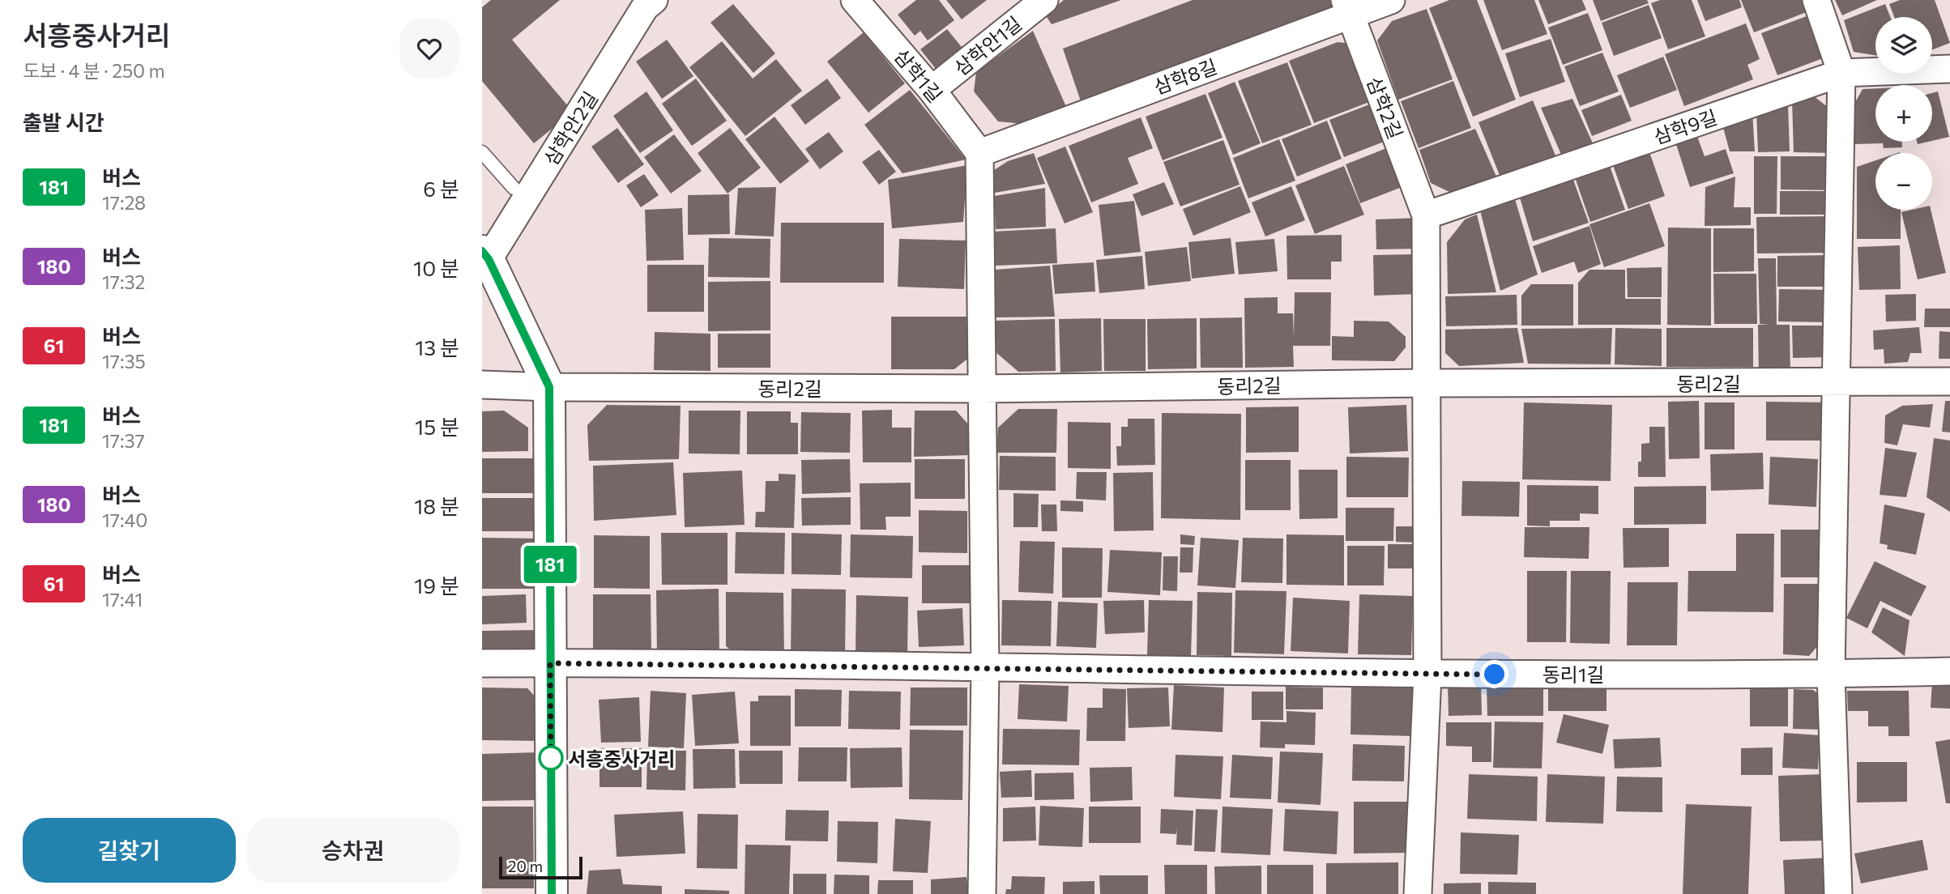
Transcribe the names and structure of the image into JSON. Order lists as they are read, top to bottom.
{
  "streets": {
    "street": [
      "삼학안1길",
      "삼학1길",
      "삼학8길",
      "삼학2길",
      "삼학9길",
      "삼학안2길",
      "동리2길",
      "동리1길"
    ]
  },
  "crossings": [
    ["삼학안1길", "삼학1길"],
    ["삼학1길", "삼학8길"],
    ["삼학8길", "삼학2길"],
    ["삼학2길", "삼학9길"]
  ],
  "places": ["서흥중사거리"],
  "lines": ["bus line 181"],
  "scale_bar": "20 m",
  "page": {
    "heading": [
      ["서흥중사거리", "도보 · 4 분 · 250 m"],
      "출발 시간"
    ],
    "on_map": "181",
    "map_buttons": ["+", "−"],
    "list": [
      {
        "mark": "181",
        "name": "버스",
        "note": "17:28",
        "value": "6 분"
      },
      {
        "mark": "180",
        "name": "버스",
        "note": "17:32",
        "value": "10 분"
      },
      {
        "mark": "61",
        "name": "버스",
        "note": "17:35",
        "value": "13 분"
      },
      {
        "mark": "181",
        "name": "버스",
        "note": "17:37",
        "value": "15 분"
      },
      {
        "mark": "180",
        "name": "버스",
        "note": "17:40",
        "value": "18 분"
      },
      {
        "mark": "61",
        "name": "버스",
        "note": "17:41",
        "value": "19 분"
      }
    ],
    "buttons": ["길찾기", "승차권"],
    "scale": "20 m"
  }
}
